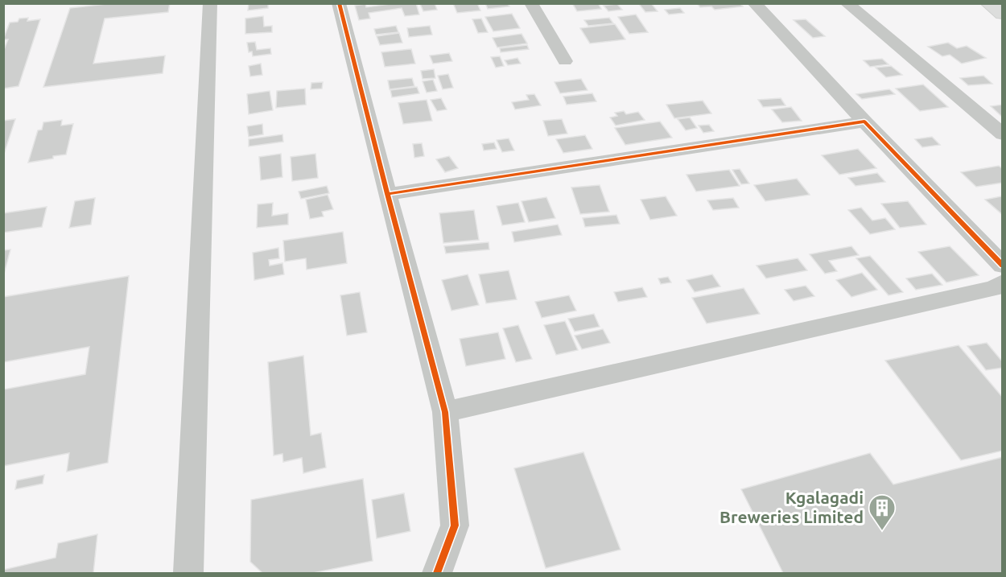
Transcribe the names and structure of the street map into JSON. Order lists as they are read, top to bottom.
{
  "places": {
    "building": ["Kgalagadi Breweries Limited"]
  }
}
